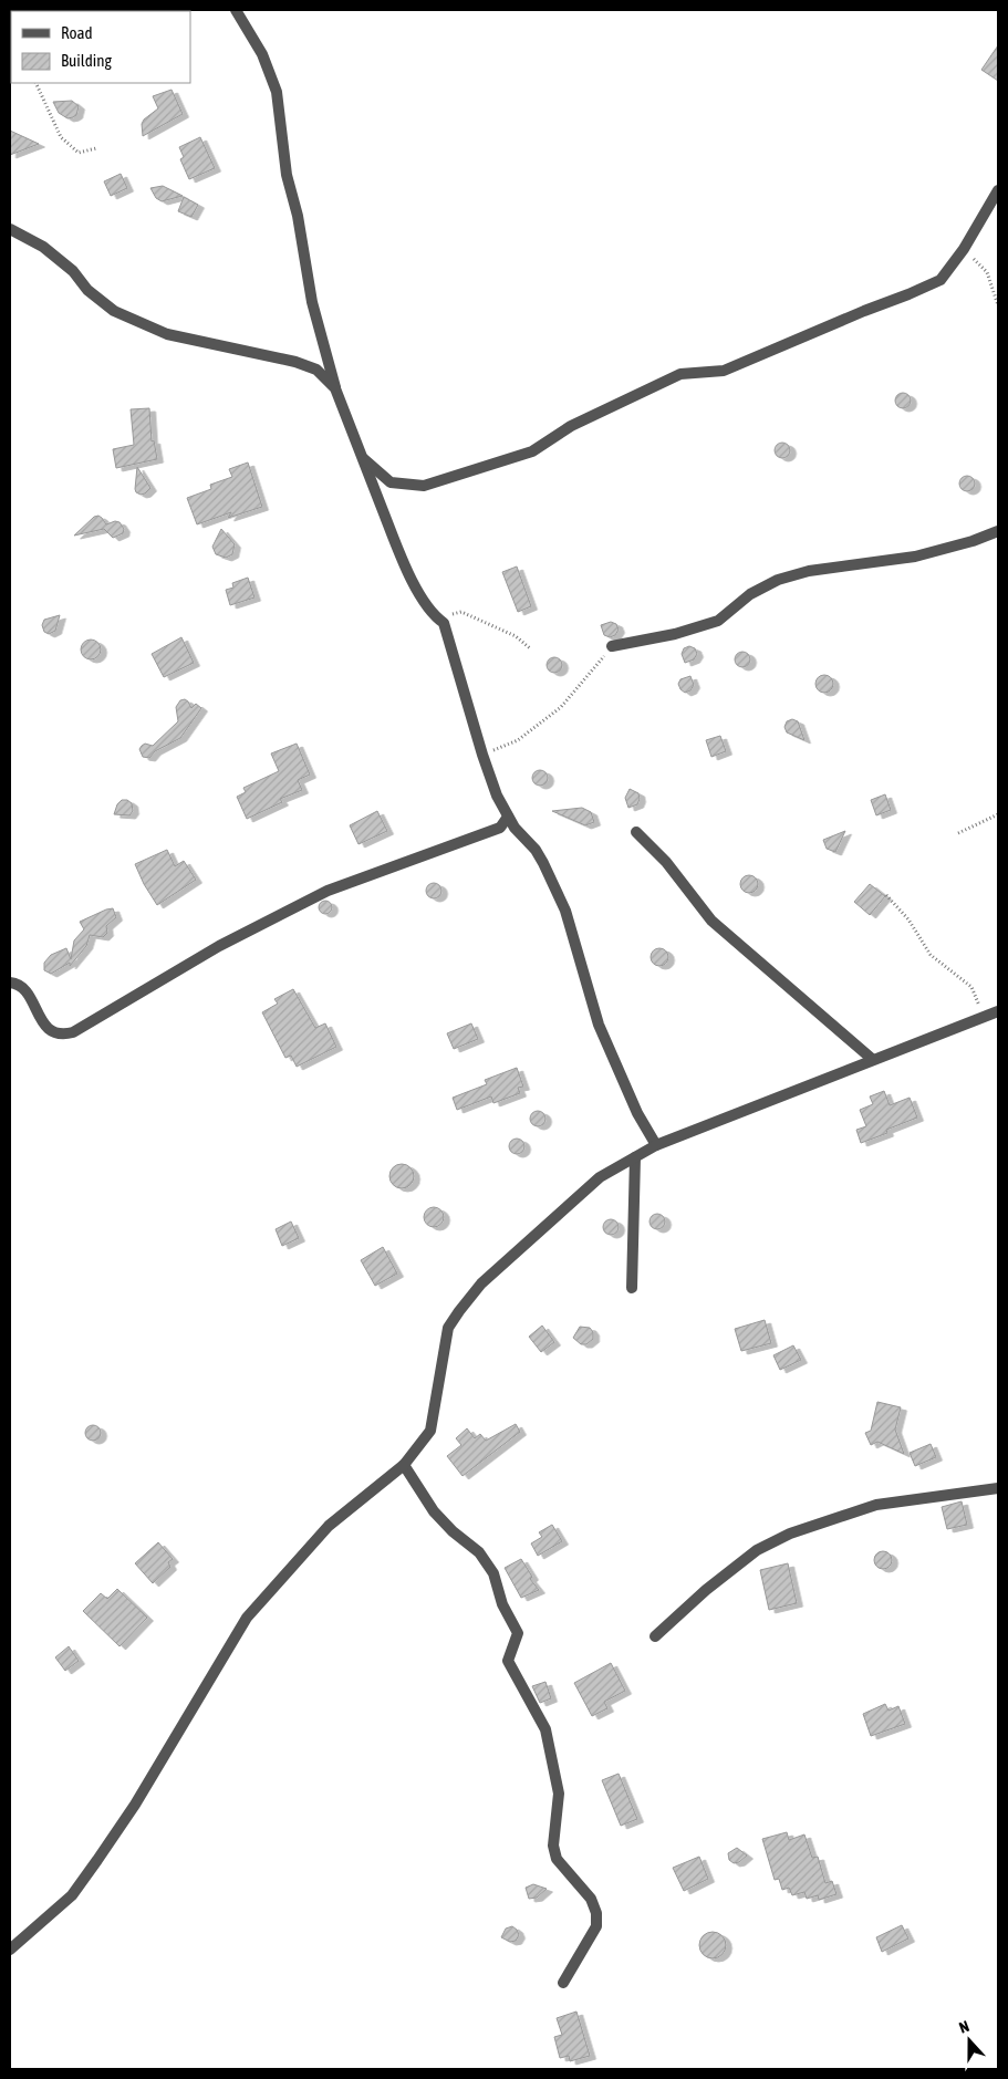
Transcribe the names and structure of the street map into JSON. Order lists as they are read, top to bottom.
{
  "legend": ["Road", "Building"],
  "north": "top"
}
